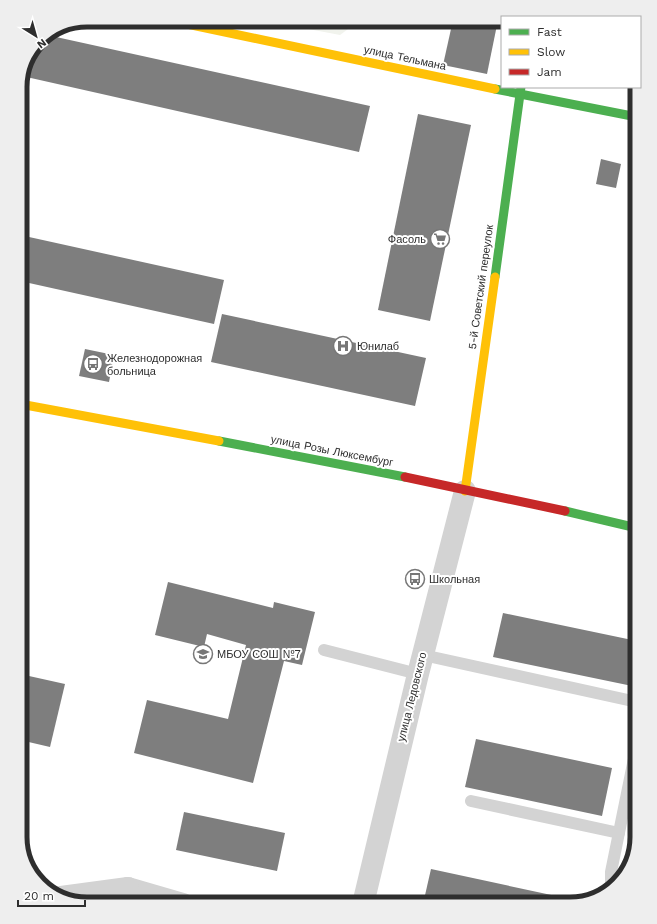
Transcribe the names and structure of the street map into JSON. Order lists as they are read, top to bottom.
{
  "streets": {
    "street": [
      "улица Тельмана",
      "5-й Советский переулок",
      "улица Розы Люксембург",
      "улица Ледовского"
    ]
  },
  "crossings": [
    ["улица Тельмана", "5-й Советский переулок"],
    ["5-й Советский переулок", "улица Розы Люксембург"],
    ["5-й Советский переулок", "улица Ледовского"],
    ["улица Розы Люксембург", "улица Ледовского"]
  ],
  "places": {
    "supermarket": ["Фасоль"],
    "hospital": ["Юнилаб"],
    "bus stop": ["Железнодорожная больница", "Школьная"],
    "school or university": ["МБОУ СОШ №7"]
  },
  "legend": ["Fast", "Slow", "Jam"],
  "scale_bar": "20 m",
  "north": "bottom right"
}
